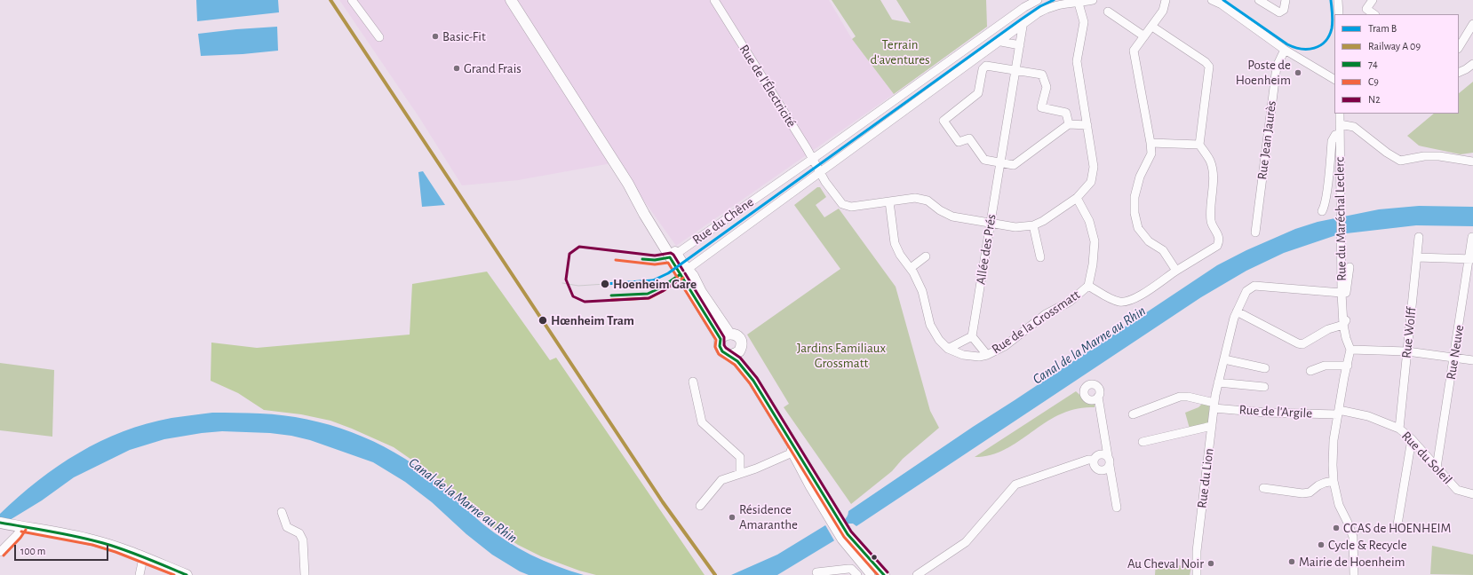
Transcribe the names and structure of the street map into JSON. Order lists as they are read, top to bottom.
{
  "streets": {
    "street": [
      "Rue de l'Électricité",
      "Rue Jean Jaurès",
      "Rue du Maréchal Leclerc",
      "Rue du Chêne",
      "Allée des Prés",
      "Rue de la Grossmatt",
      "Rue Wolff",
      "Rue Neuve",
      "Rue de l'Argile",
      "Rue du Soleil",
      "Rue du Lion"
    ]
  },
  "crossings": [
    ["Rue de l'Électricité", "Rue du Chêne"],
    ["Rue de l'Électricité", "Allée des Prés"],
    ["Rue de l'Électricité", "Rue de la Grossmatt"],
    ["Rue du Maréchal Leclerc", "Rue de l'Argile"],
    ["Rue du Maréchal Leclerc", "Rue du Soleil"],
    ["Rue du Maréchal Leclerc", "Rue du Lion"],
    ["Rue Wolff", "Rue du Soleil"],
    ["Rue Neuve", "Rue du Soleil"],
    ["Rue de l'Argile", "Rue du Soleil"],
    ["Rue de l'Argile", "Rue du Lion"]
  ],
  "water": ["Canal de la Marne au Rhin"],
  "parks": ["Terrain d'aventures", "Jardins Familiaux Grossmatt"],
  "places": [
    "Basic-Fit",
    "Grand Frais",
    "Poste de Hoenheim",
    "Hoenheim Gare",
    "Hœnheim Tram",
    "Résidence Amaranthe",
    "CCAS de HOENHEIM",
    "Cycle & Recycle",
    "Mairie de Hoenheim",
    "Au Cheval Noir"
  ],
  "lines": [
    "tram line B",
    "transit line N2",
    "transit line 74",
    "transit line C9"
  ],
  "legend": [
    "Tram B",
    "Railway A 09",
    "74",
    "C9",
    "N2"
  ],
  "scale_bar": "100 m"
}
